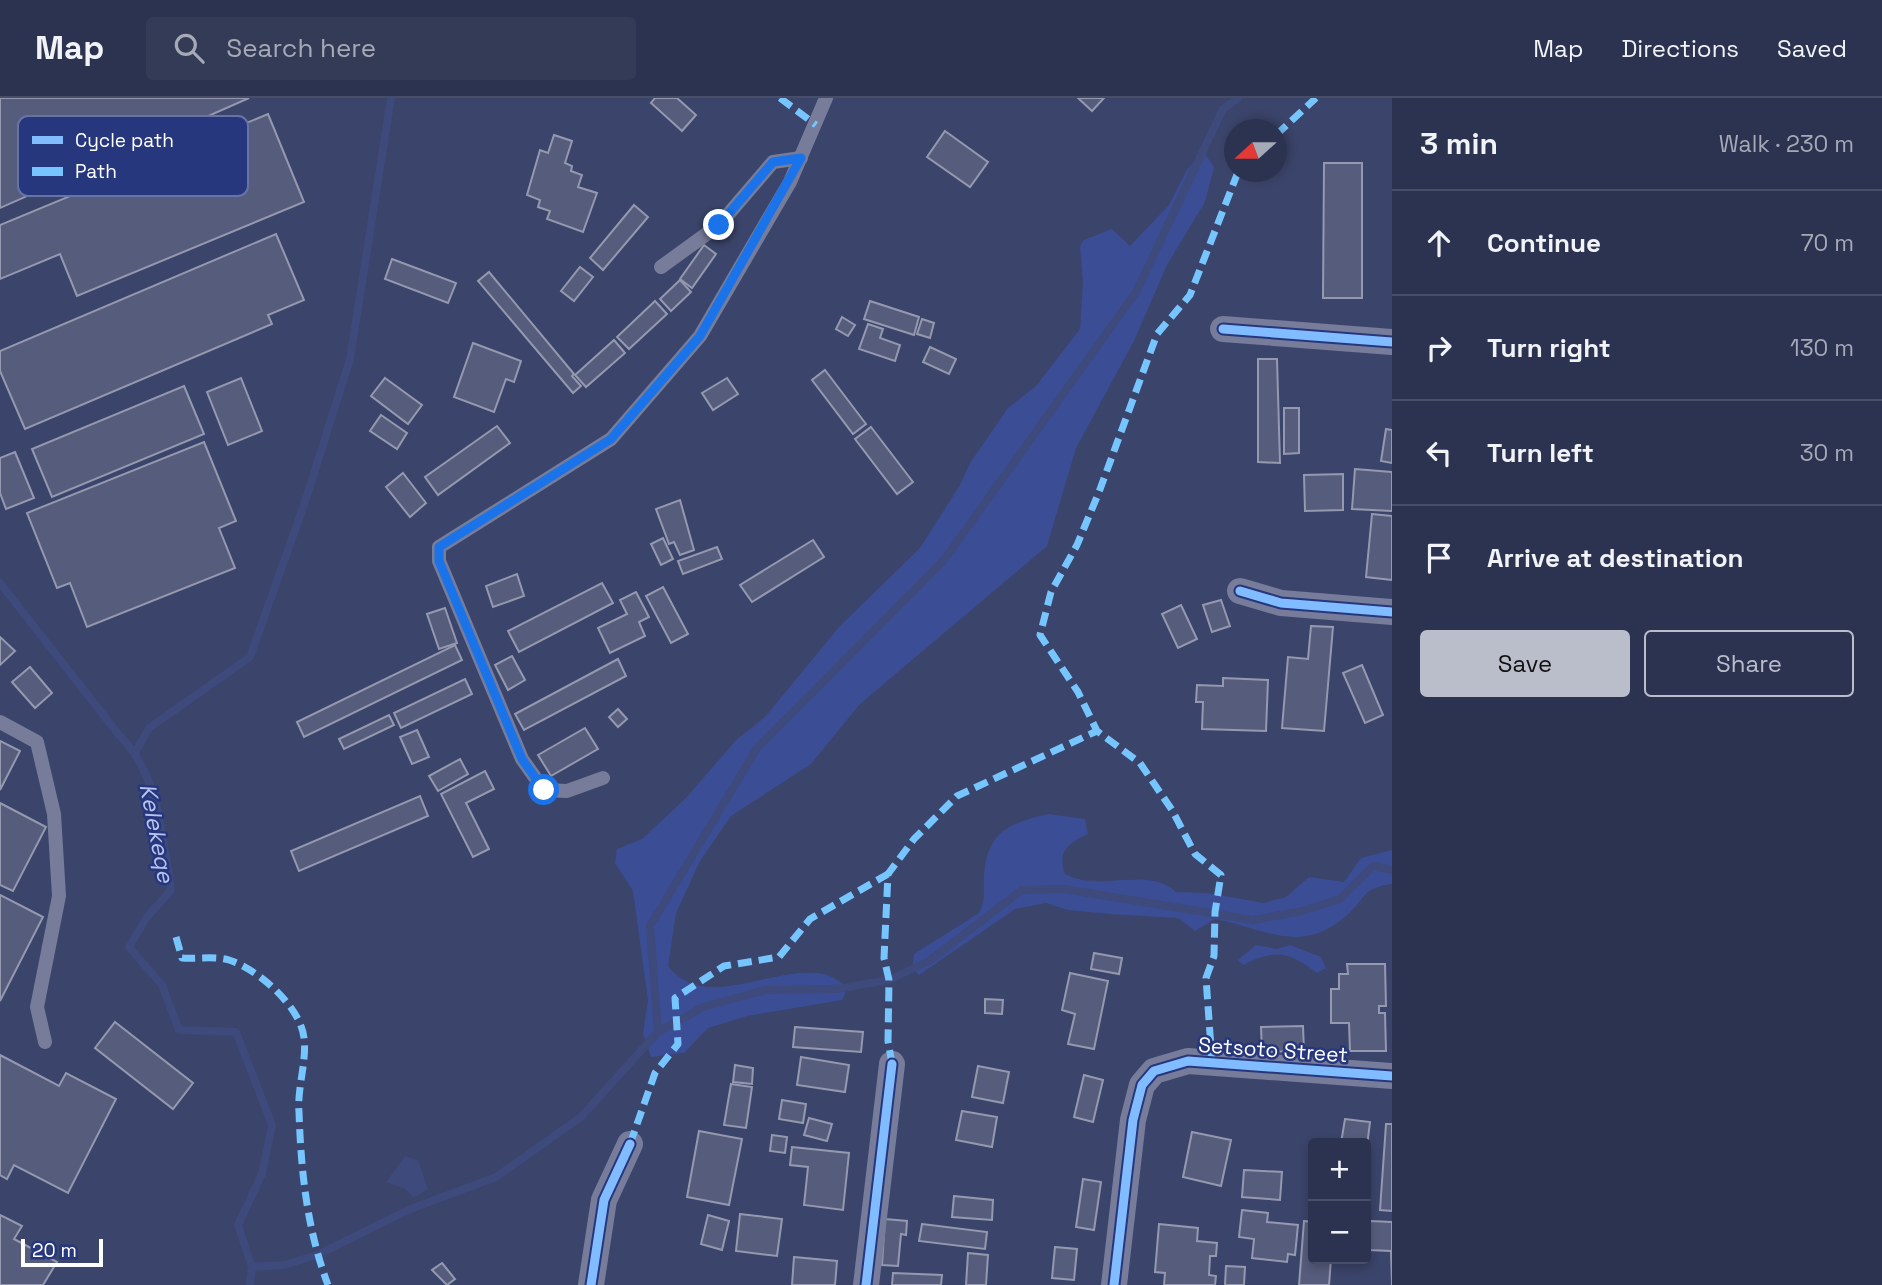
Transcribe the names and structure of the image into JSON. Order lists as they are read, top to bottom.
{
  "streets": {
    "street": ["Setsoto Street"]
  },
  "water": ["Kelekeqe"],
  "legend": ["Cycle path", "Path"],
  "scale_bar": "20 m",
  "north": "left",
  "page": {
    "header": "Map",
    "search": "Search here",
    "nav": ["Map", "Directions", "Saved"],
    "heading": ["3 min", "Walk · 230 m"],
    "list": [
      ["Continue", "70 m"],
      ["Turn right", "130 m"],
      ["Turn left", "30 m"],
      "Arrive at destination"
    ],
    "buttons": ["Save", "Share"],
    "map_buttons": ["+", "−"],
    "scale": "20 m"
  }
}
